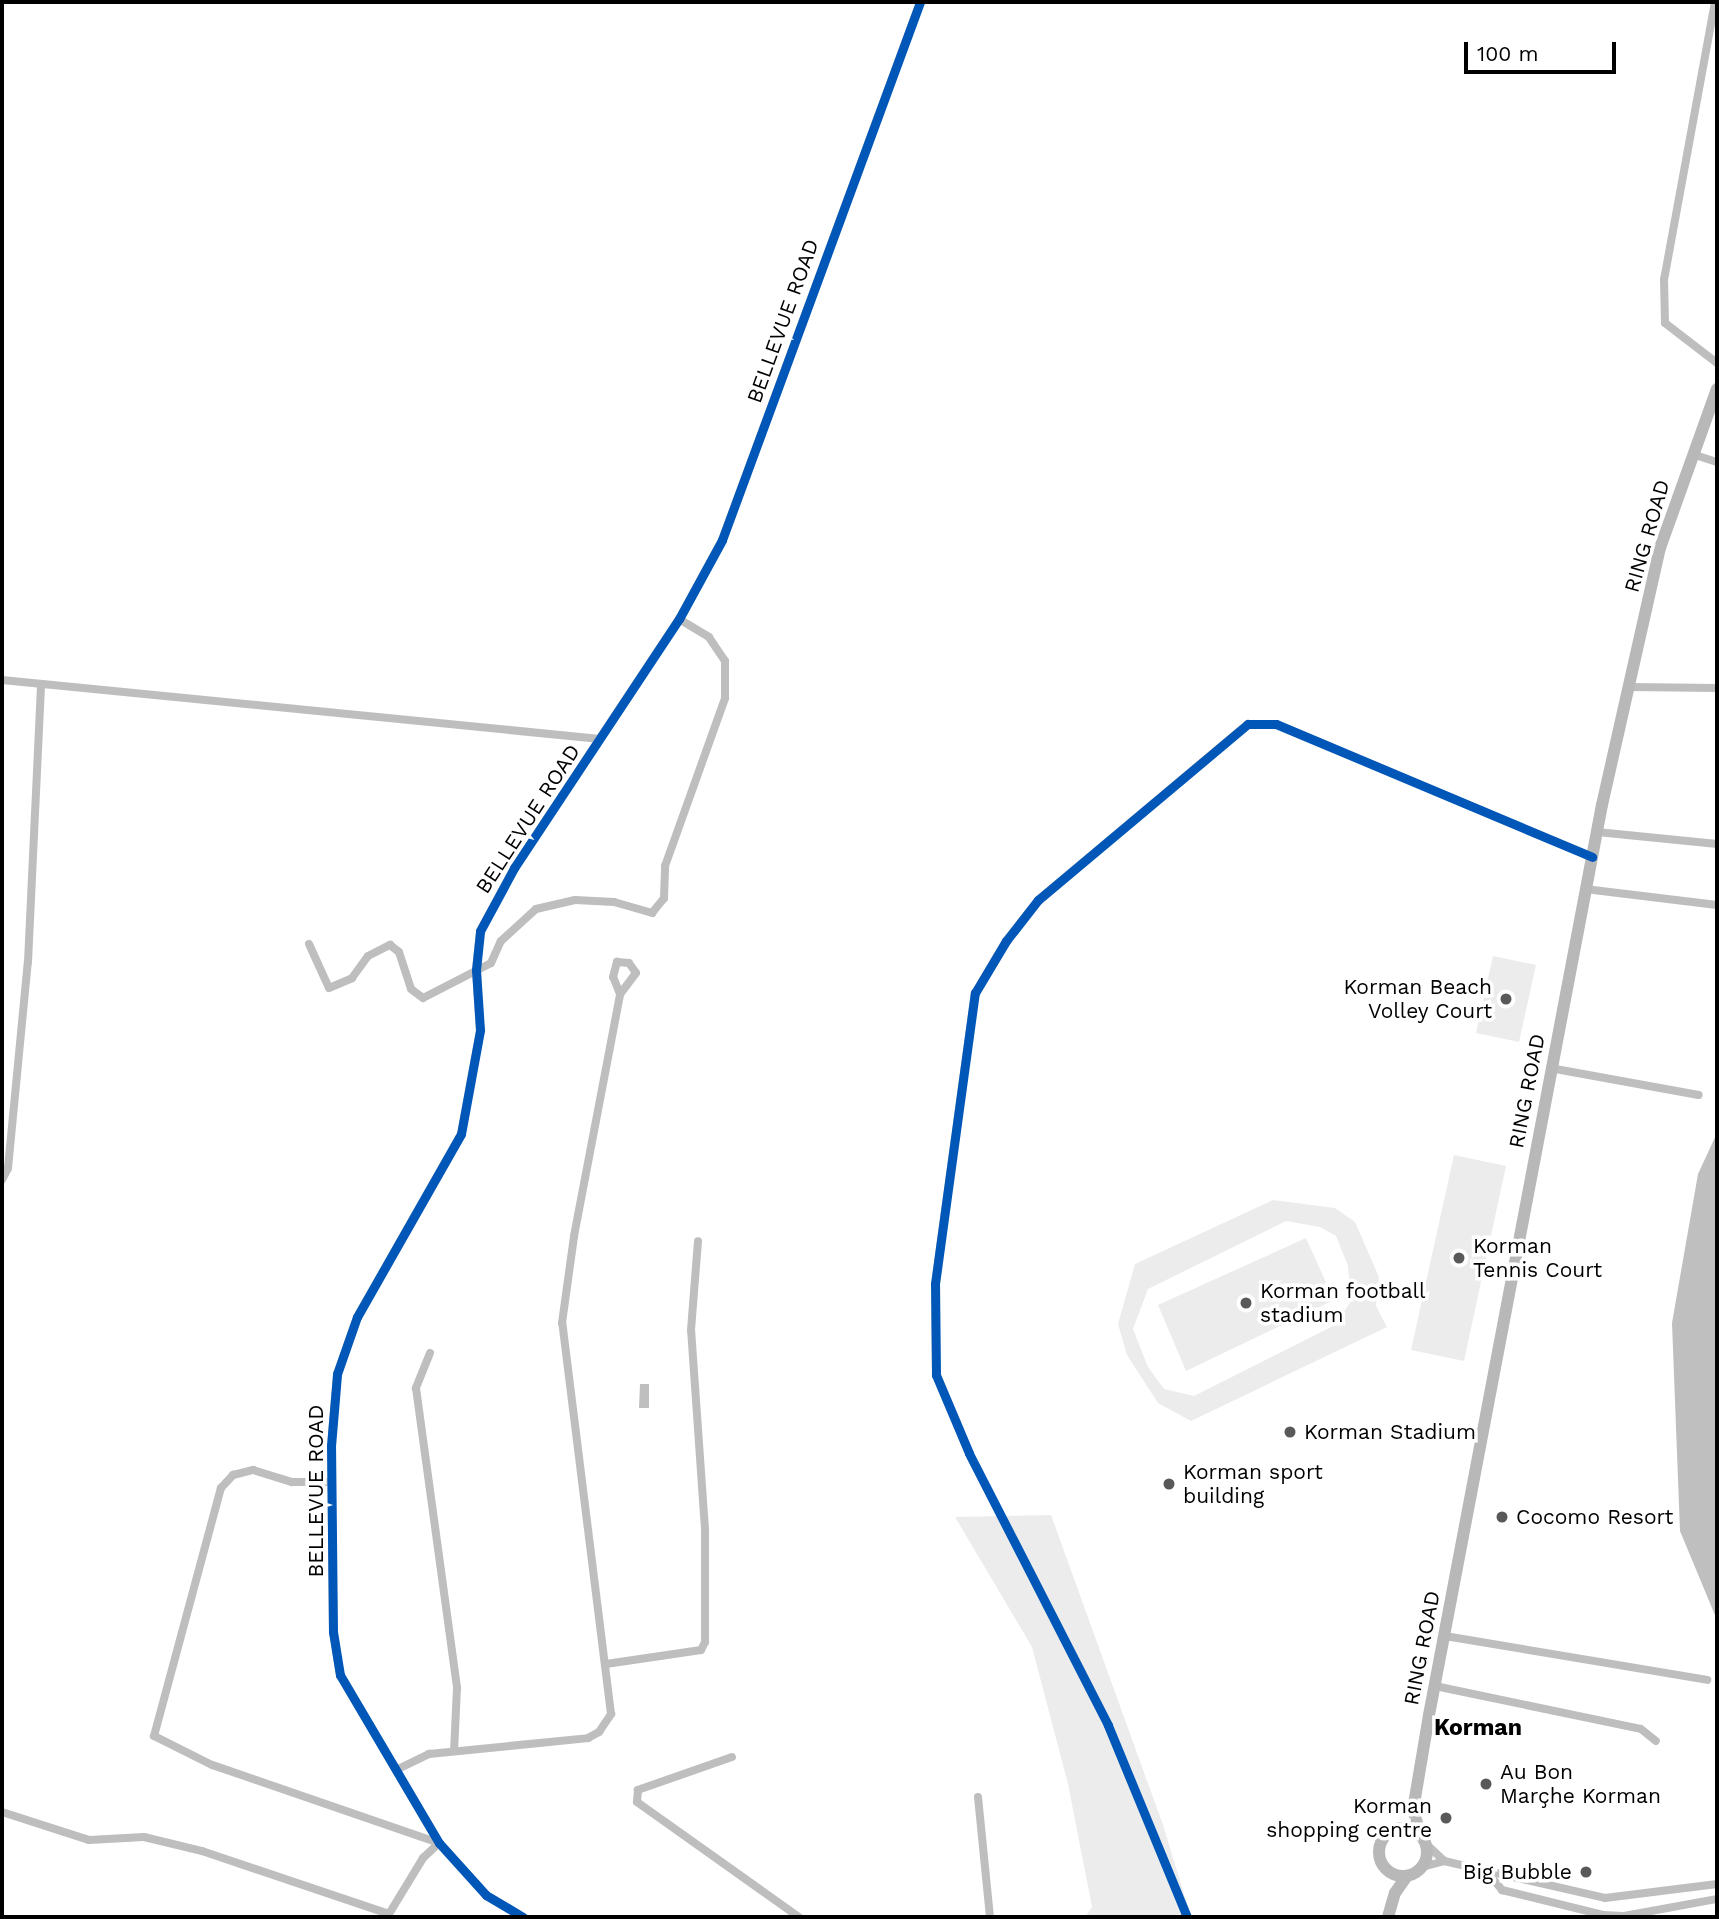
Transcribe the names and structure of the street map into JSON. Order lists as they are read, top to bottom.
{
  "streets": {
    "main road": ["RING ROAD"],
    "street": ["BELLEVUE ROAD"]
  },
  "districts": ["Korman"],
  "places": [
    "Korman Beach Volley Court",
    "Korman Tennis Court",
    "Korman football stadium",
    "Korman Stadium",
    "Korman sport building",
    "Cocomo Resort",
    "Au Bon Marçhe Korman",
    "Korman shopping centre",
    "Big Bubble"
  ],
  "scale_bar": "100 m"
}
